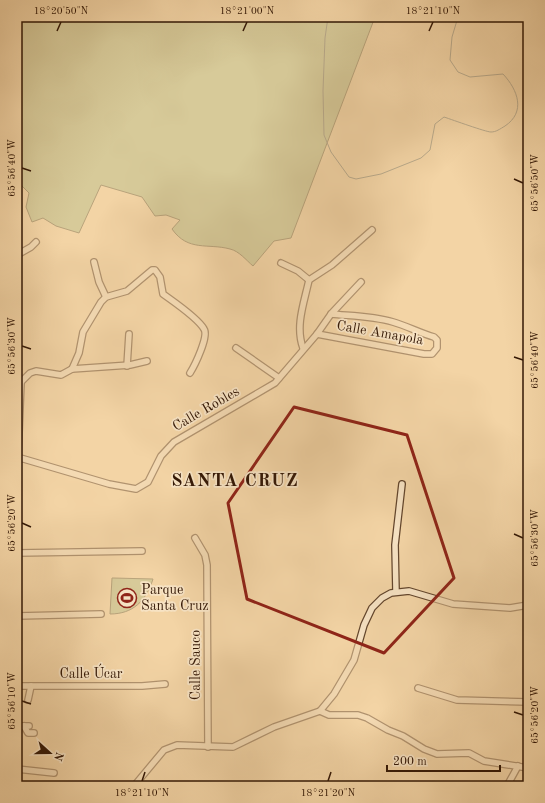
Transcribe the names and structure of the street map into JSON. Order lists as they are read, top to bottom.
{
  "streets": {
    "street": [
      "Calle Amapola",
      "Calle Robles",
      "Calle Sauco",
      "Calle Úcar"
    ]
  },
  "crossings": [
    ["Calle Amapola", "Calle Robles"]
  ],
  "districts": ["SANTA CRUZ"],
  "places": {
    "sports": ["Parque Santa Cruz"]
  },
  "scale_bar": "200 m",
  "north": "right",
  "coordinates": [
    "18°20'50\"N",
    "18°21'00\"N",
    "18°21'10\"N",
    "65°56'40\"W",
    "65°56'50\"W",
    "65°56'30\"W",
    "65°56'20\"W",
    "65°56'10\"W",
    "18°21'20\"N"
  ]
}
